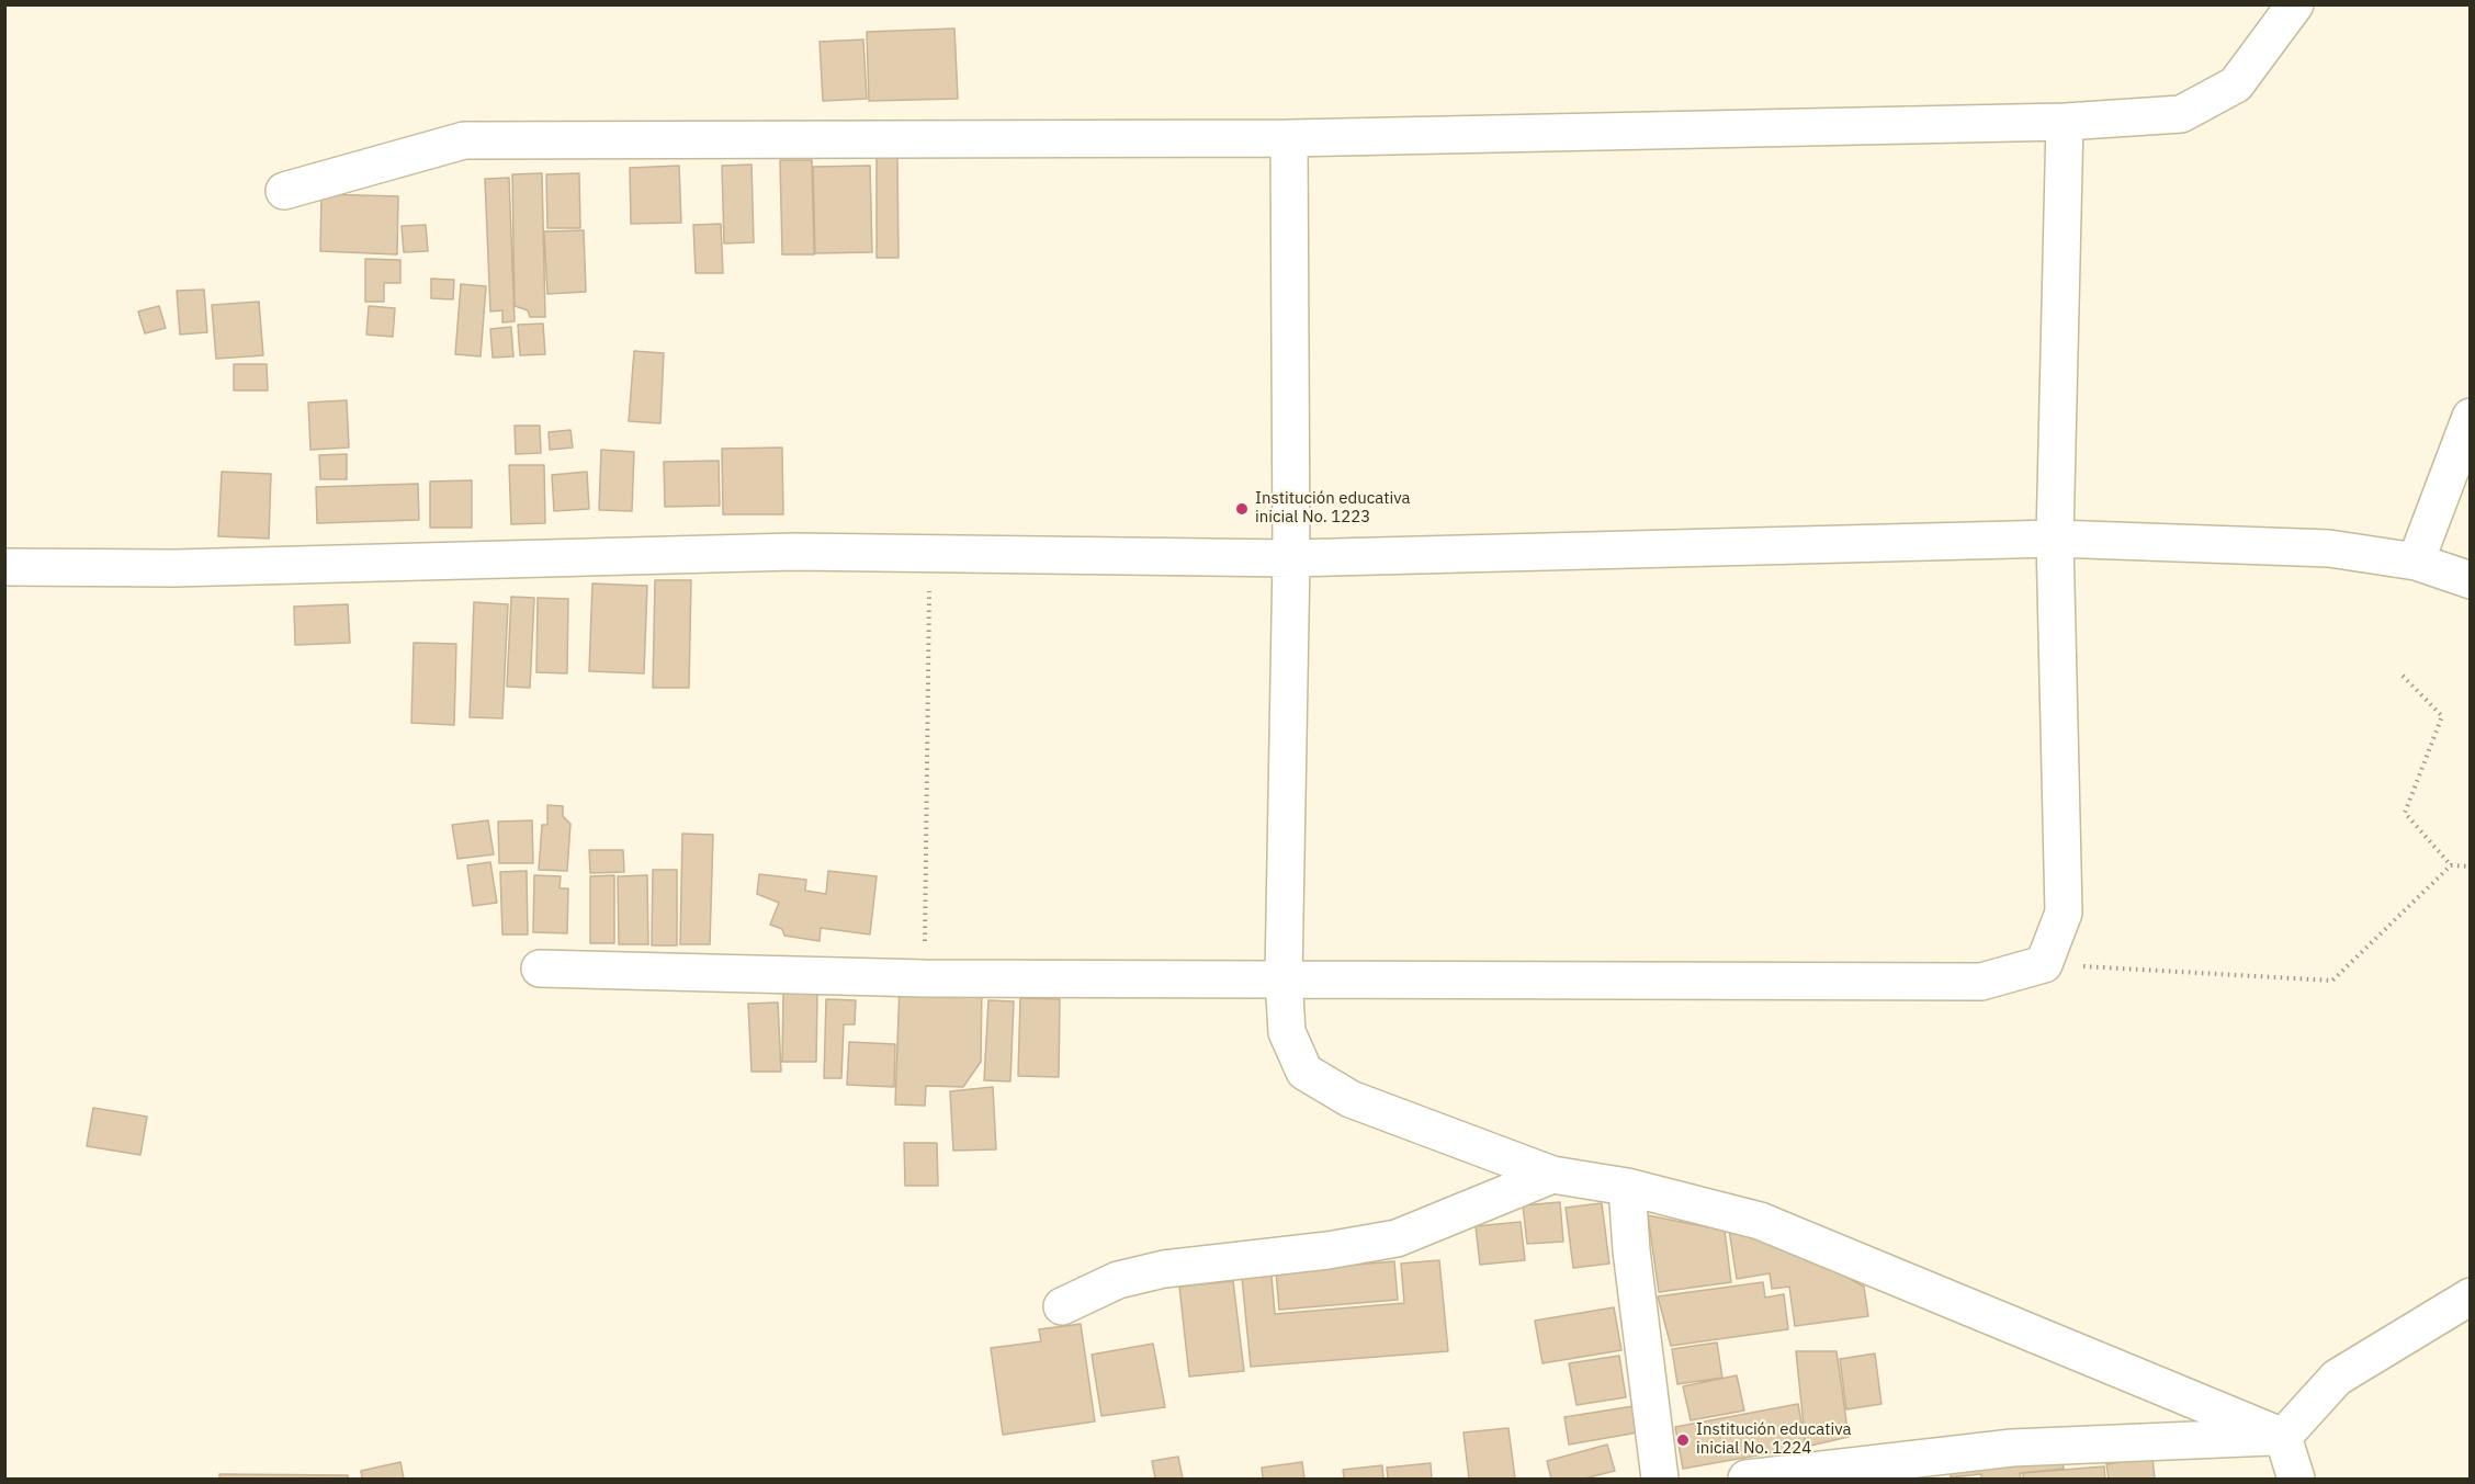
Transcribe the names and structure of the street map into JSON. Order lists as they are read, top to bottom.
{
  "places": ["Institución educativa inicial No. 1223", "Institución educativa inicial No. 1224"]
}
